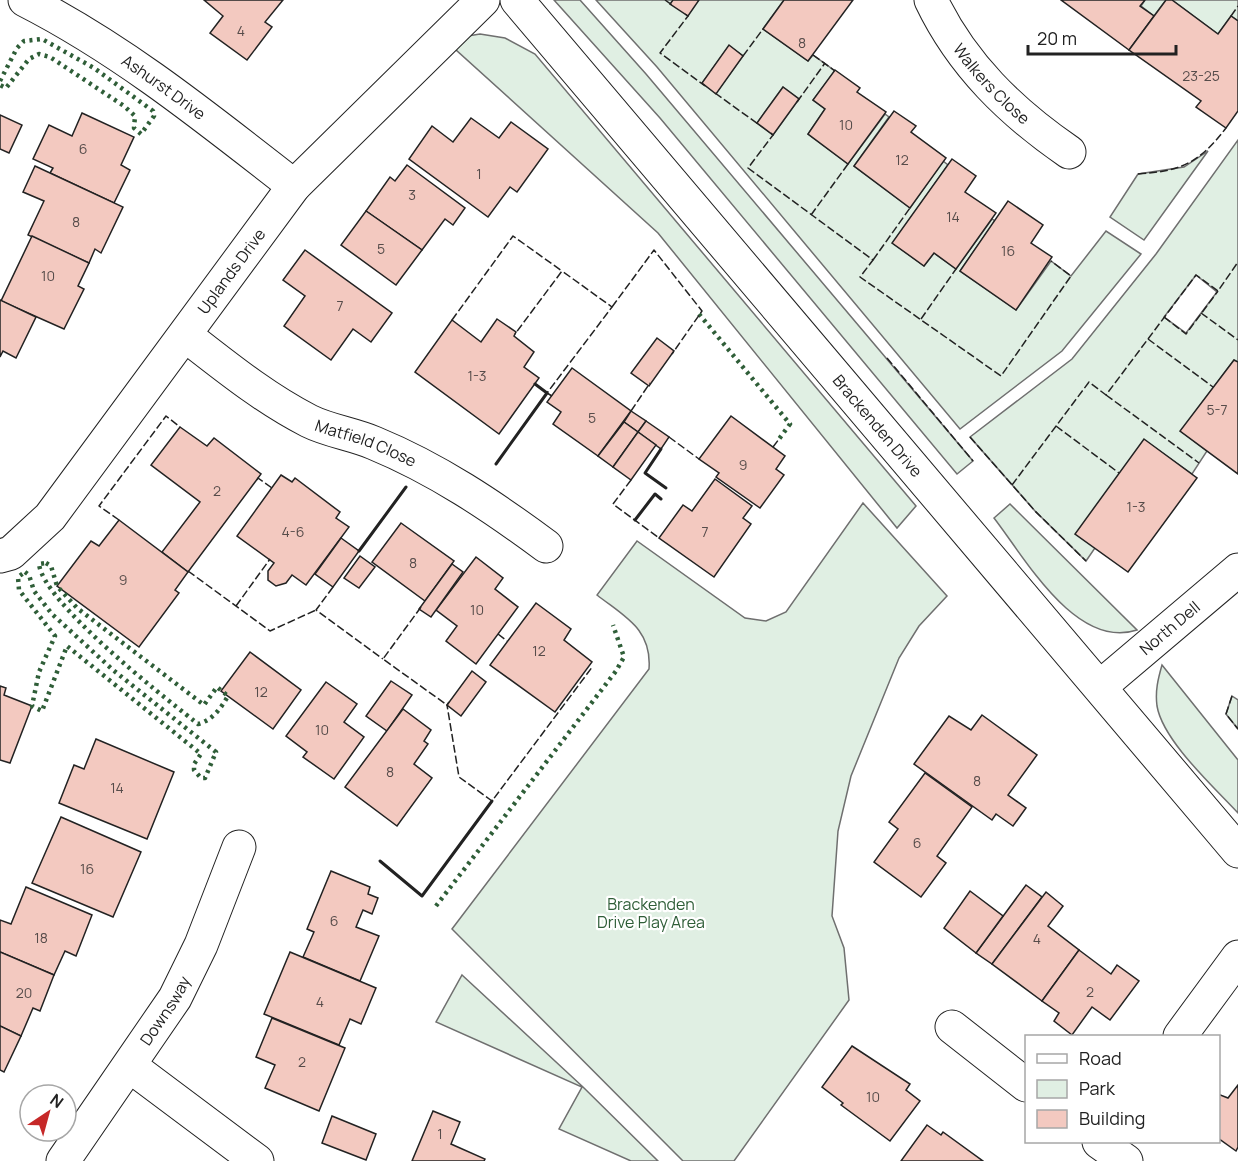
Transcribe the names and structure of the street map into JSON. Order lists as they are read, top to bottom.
{
  "streets": {
    "street": [
      "Walkers Close",
      "Ashurst Drive",
      "Uplands Drive",
      "Brackenden Drive",
      "Matfield Close",
      "North Dell",
      "Downsway"
    ]
  },
  "crossings": [
    ["Ashurst Drive", "Uplands Drive"],
    ["Uplands Drive", "Matfield Close"],
    ["Brackenden Drive", "North Dell"]
  ],
  "parks": ["Brackenden Drive Play Area"],
  "house_numbers": [
    "4",
    "8",
    "23-25",
    "10",
    "6",
    "12",
    "1",
    "3",
    "14",
    "8",
    "5",
    "16",
    "10",
    "7",
    "1-3",
    "5-7",
    "5",
    "9",
    "2",
    "1-3",
    "4-6",
    "7",
    "8",
    "9",
    "10",
    "12",
    "12",
    "10",
    "8",
    "8",
    "14",
    "6",
    "16",
    "6",
    "18",
    "4",
    "2",
    "20",
    "4",
    "2",
    "10",
    "1"
  ],
  "legend": ["Road", "Park", "Building"],
  "scale_bar": "20 m",
  "north": "top right"
}
